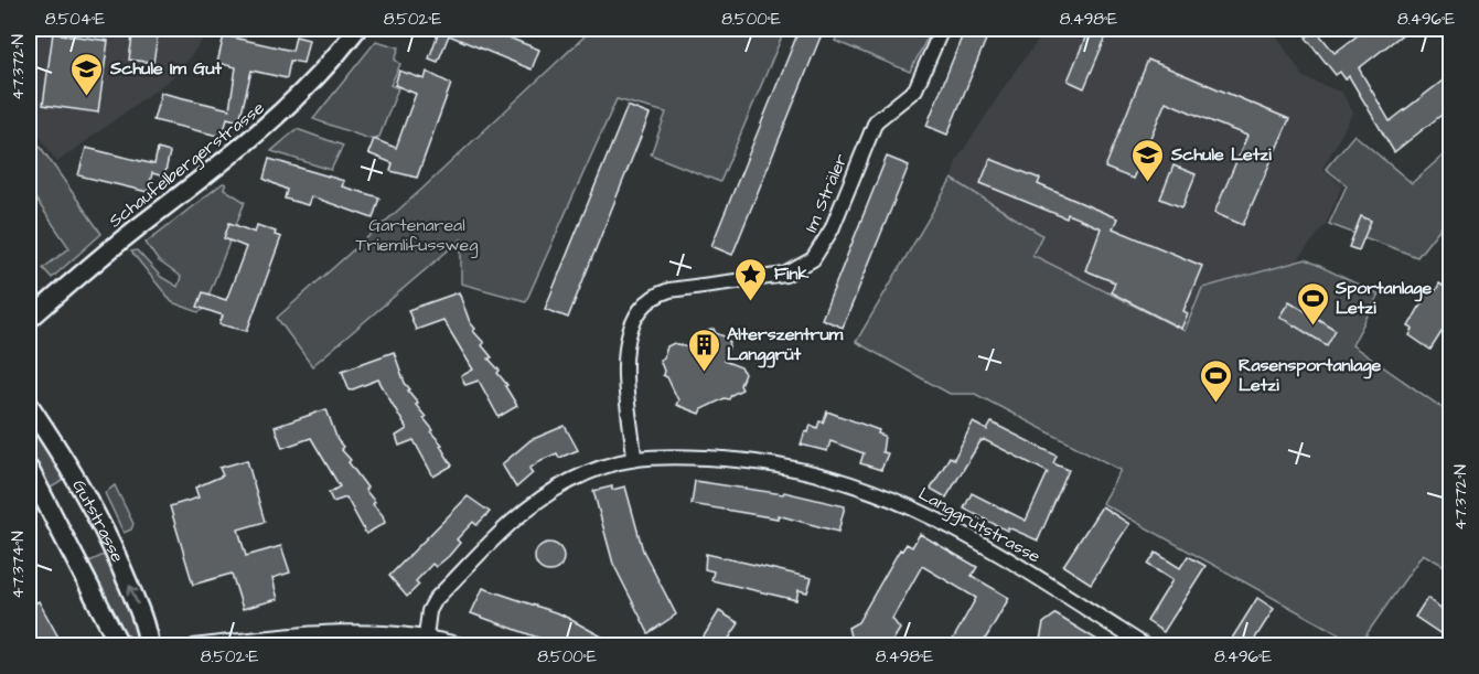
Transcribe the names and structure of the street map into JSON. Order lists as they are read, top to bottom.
{
  "streets": {
    "main road": ["Gutstrasse"],
    "street": ["Schaufelbergerstrasse", "Im Sträler", "Langgrütstrasse"]
  },
  "crossings": [
    ["Im Sträler", "Langgrütstrasse"]
  ],
  "parks": ["Gartenareal Triemlifussweg"],
  "places": {
    "school or university": ["Schule Im Gut", "Schule Letzi"],
    "place": ["Fink"],
    "sports": ["Sportanlage Letzi", "Rasensportanlage Letzi"],
    "building": ["Alterszentrum Langgrüt"]
  },
  "coordinates": [
    "8.504°E",
    "8.502°E",
    "8.500°E",
    "8.498°E",
    "8.496°E",
    "47.372°N",
    "47.374°N"
  ]
}
